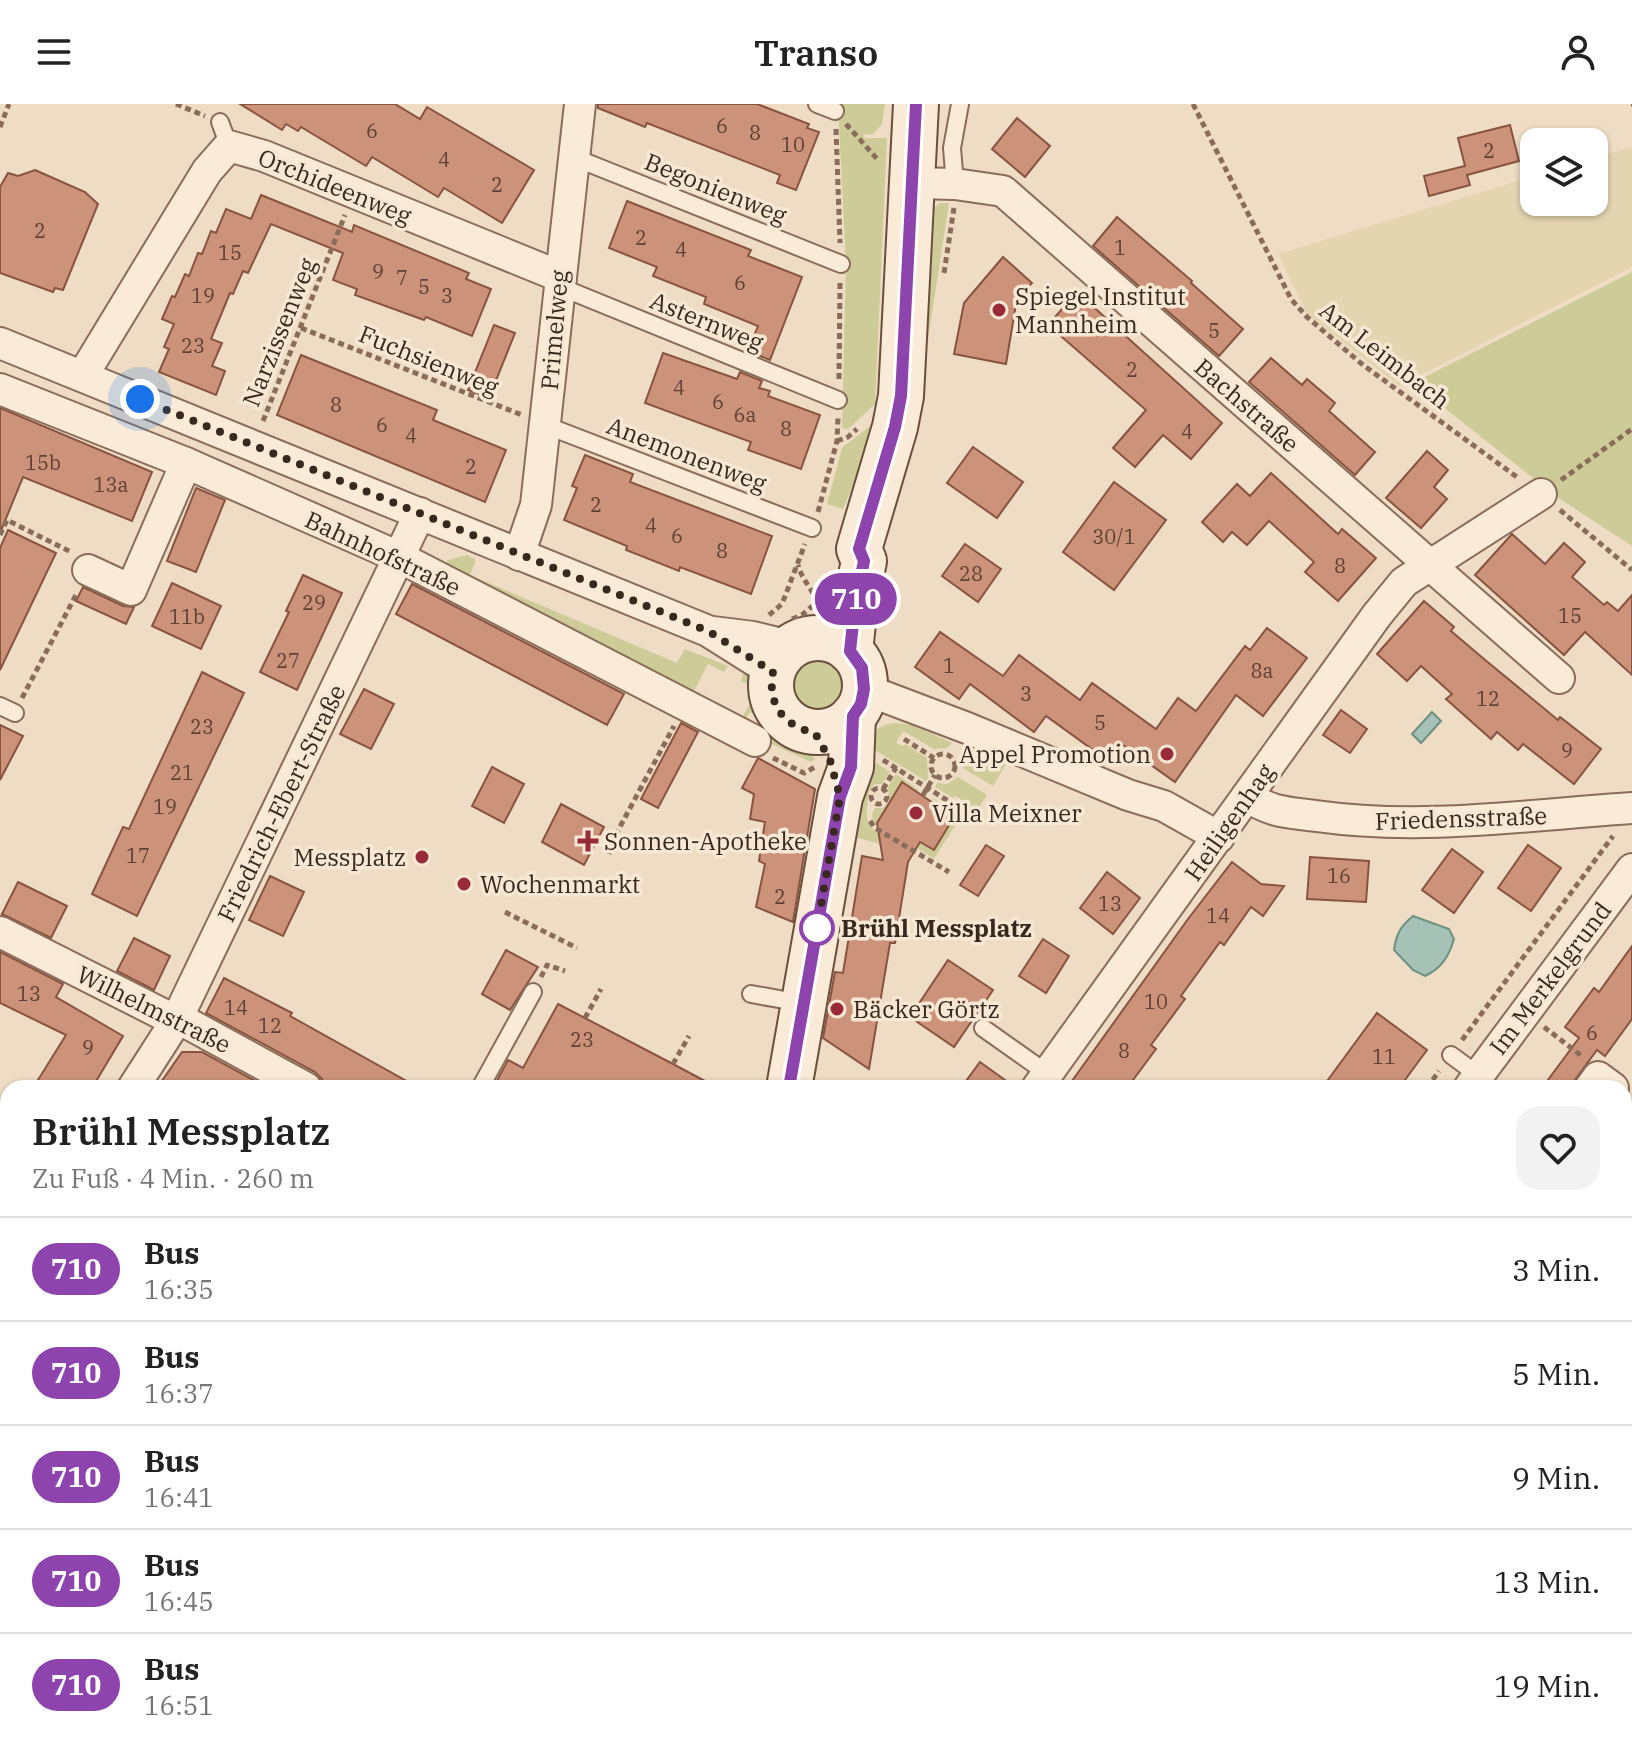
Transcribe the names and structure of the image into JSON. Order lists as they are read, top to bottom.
{
  "streets": {
    "street": [
      "Orchideenweg",
      "Primelweg",
      "Bachstraße",
      "Bahnhofstraße",
      "Friedrich-Ebert-Straße",
      "Friedensstraße",
      "Heiligenhag",
      "Im Merkelgrund",
      "Wilhelmstraße"
    ],
    "lane": ["Begonienweg", "Asternweg", "Anemonenweg"],
    "path": ["Narzissenweg", "Am Leimbach", "Fuchsienweg"]
  },
  "crossings": [
    ["Orchideenweg", "Asternweg"],
    ["Orchideenweg", "Primelweg"],
    ["Orchideenweg", "Narzissenweg"],
    ["Orchideenweg", "Bahnhofstraße"],
    ["Begonienweg", "Primelweg"],
    ["Asternweg", "Primelweg"],
    ["Primelweg", "Fuchsienweg"],
    ["Primelweg", "Anemonenweg"],
    ["Primelweg", "Bahnhofstraße"],
    ["Narzissenweg", "Fuchsienweg"],
    ["Narzissenweg", "Bahnhofstraße"],
    ["Am Leimbach", "Heiligenhag"],
    ["Fuchsienweg", "Anemonenweg"],
    ["Bachstraße", "Heiligenhag"],
    ["Bahnhofstraße", "Friedrich-Ebert-Straße"],
    ["Friedrich-Ebert-Straße", "Wilhelmstraße"],
    ["Friedensstraße", "Heiligenhag"]
  ],
  "places": {
    "other": [
      "Spiegel Institut Mannheim",
      "Appel Promotion",
      "Villa Meixner",
      "Messplatz",
      "Wochenmarkt",
      "Brühl Messplatz",
      "Bäcker Görtz"
    ],
    "health": ["Sonnen-Apotheke"]
  },
  "lines": ["bus line 710"],
  "house_numbers": [
    "6",
    "6",
    "8",
    "10",
    "2",
    "4",
    "2",
    "2",
    "2",
    "1",
    "4",
    "15",
    "9",
    "7",
    "6",
    "5",
    "19",
    "3",
    "5",
    "23",
    "2",
    "4",
    "6",
    "8",
    "6a",
    "6",
    "8",
    "4",
    "4",
    "15b",
    "2",
    "13a",
    "2",
    "4",
    "6",
    "30/1",
    "8",
    "8",
    "28",
    "29",
    "15",
    "11b",
    "27",
    "1",
    "8a",
    "3",
    "12",
    "5",
    "23",
    "9",
    "21",
    "19",
    "17",
    "16",
    "2",
    "13",
    "14",
    "13",
    "10",
    "14",
    "12",
    "6",
    "23",
    "9",
    "8",
    "11"
  ],
  "page": {
    "header": "Transo",
    "on_map": "710",
    "heading": ["Brühl Messplatz", "Zu Fuß · 4 Min. · 260 m"],
    "list": [
      {
        "mark": "710",
        "name": "Bus",
        "note": "16:35",
        "value": "3 Min."
      },
      {
        "mark": "710",
        "name": "Bus",
        "note": "16:37",
        "value": "5 Min."
      },
      {
        "mark": "710",
        "name": "Bus",
        "note": "16:41",
        "value": "9 Min."
      },
      {
        "mark": "710",
        "name": "Bus",
        "note": "16:45",
        "value": "13 Min."
      },
      {
        "mark": "710",
        "name": "Bus",
        "note": "16:51",
        "value": "19 Min."
      }
    ]
  }
}
